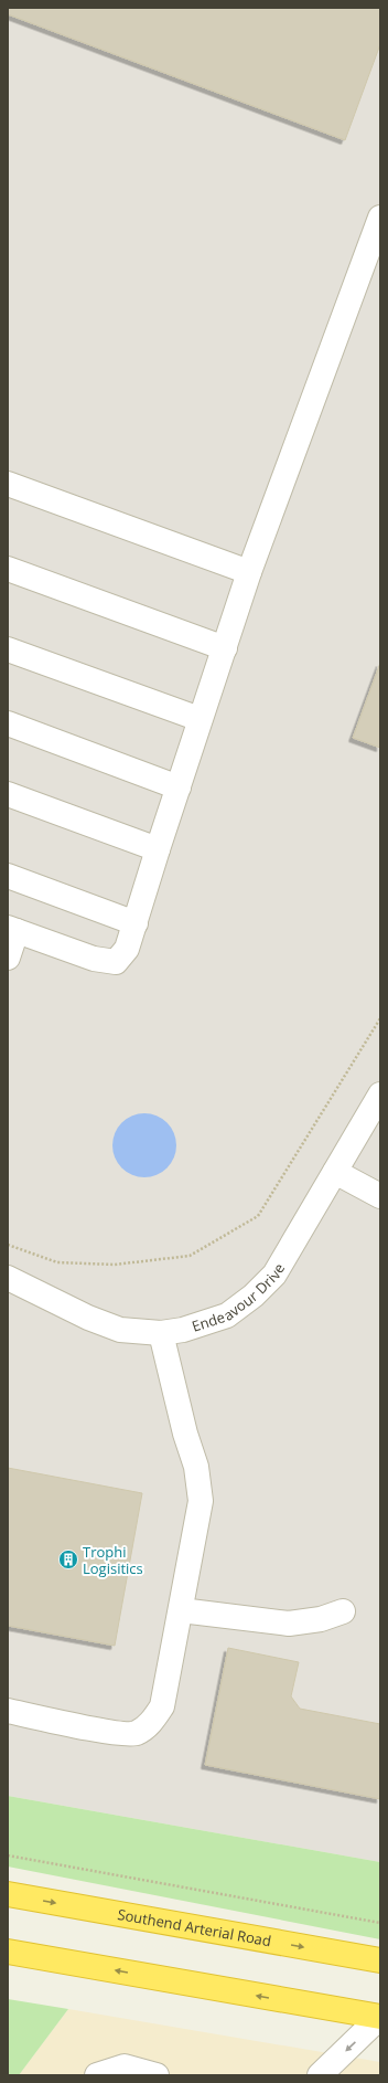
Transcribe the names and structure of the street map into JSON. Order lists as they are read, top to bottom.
{
  "streets": {
    "highway": ["Southend Arterial Road"],
    "street": ["Endeavour Drive"]
  },
  "places": {
    "building": ["Trophi Logisitics"]
  }
}
